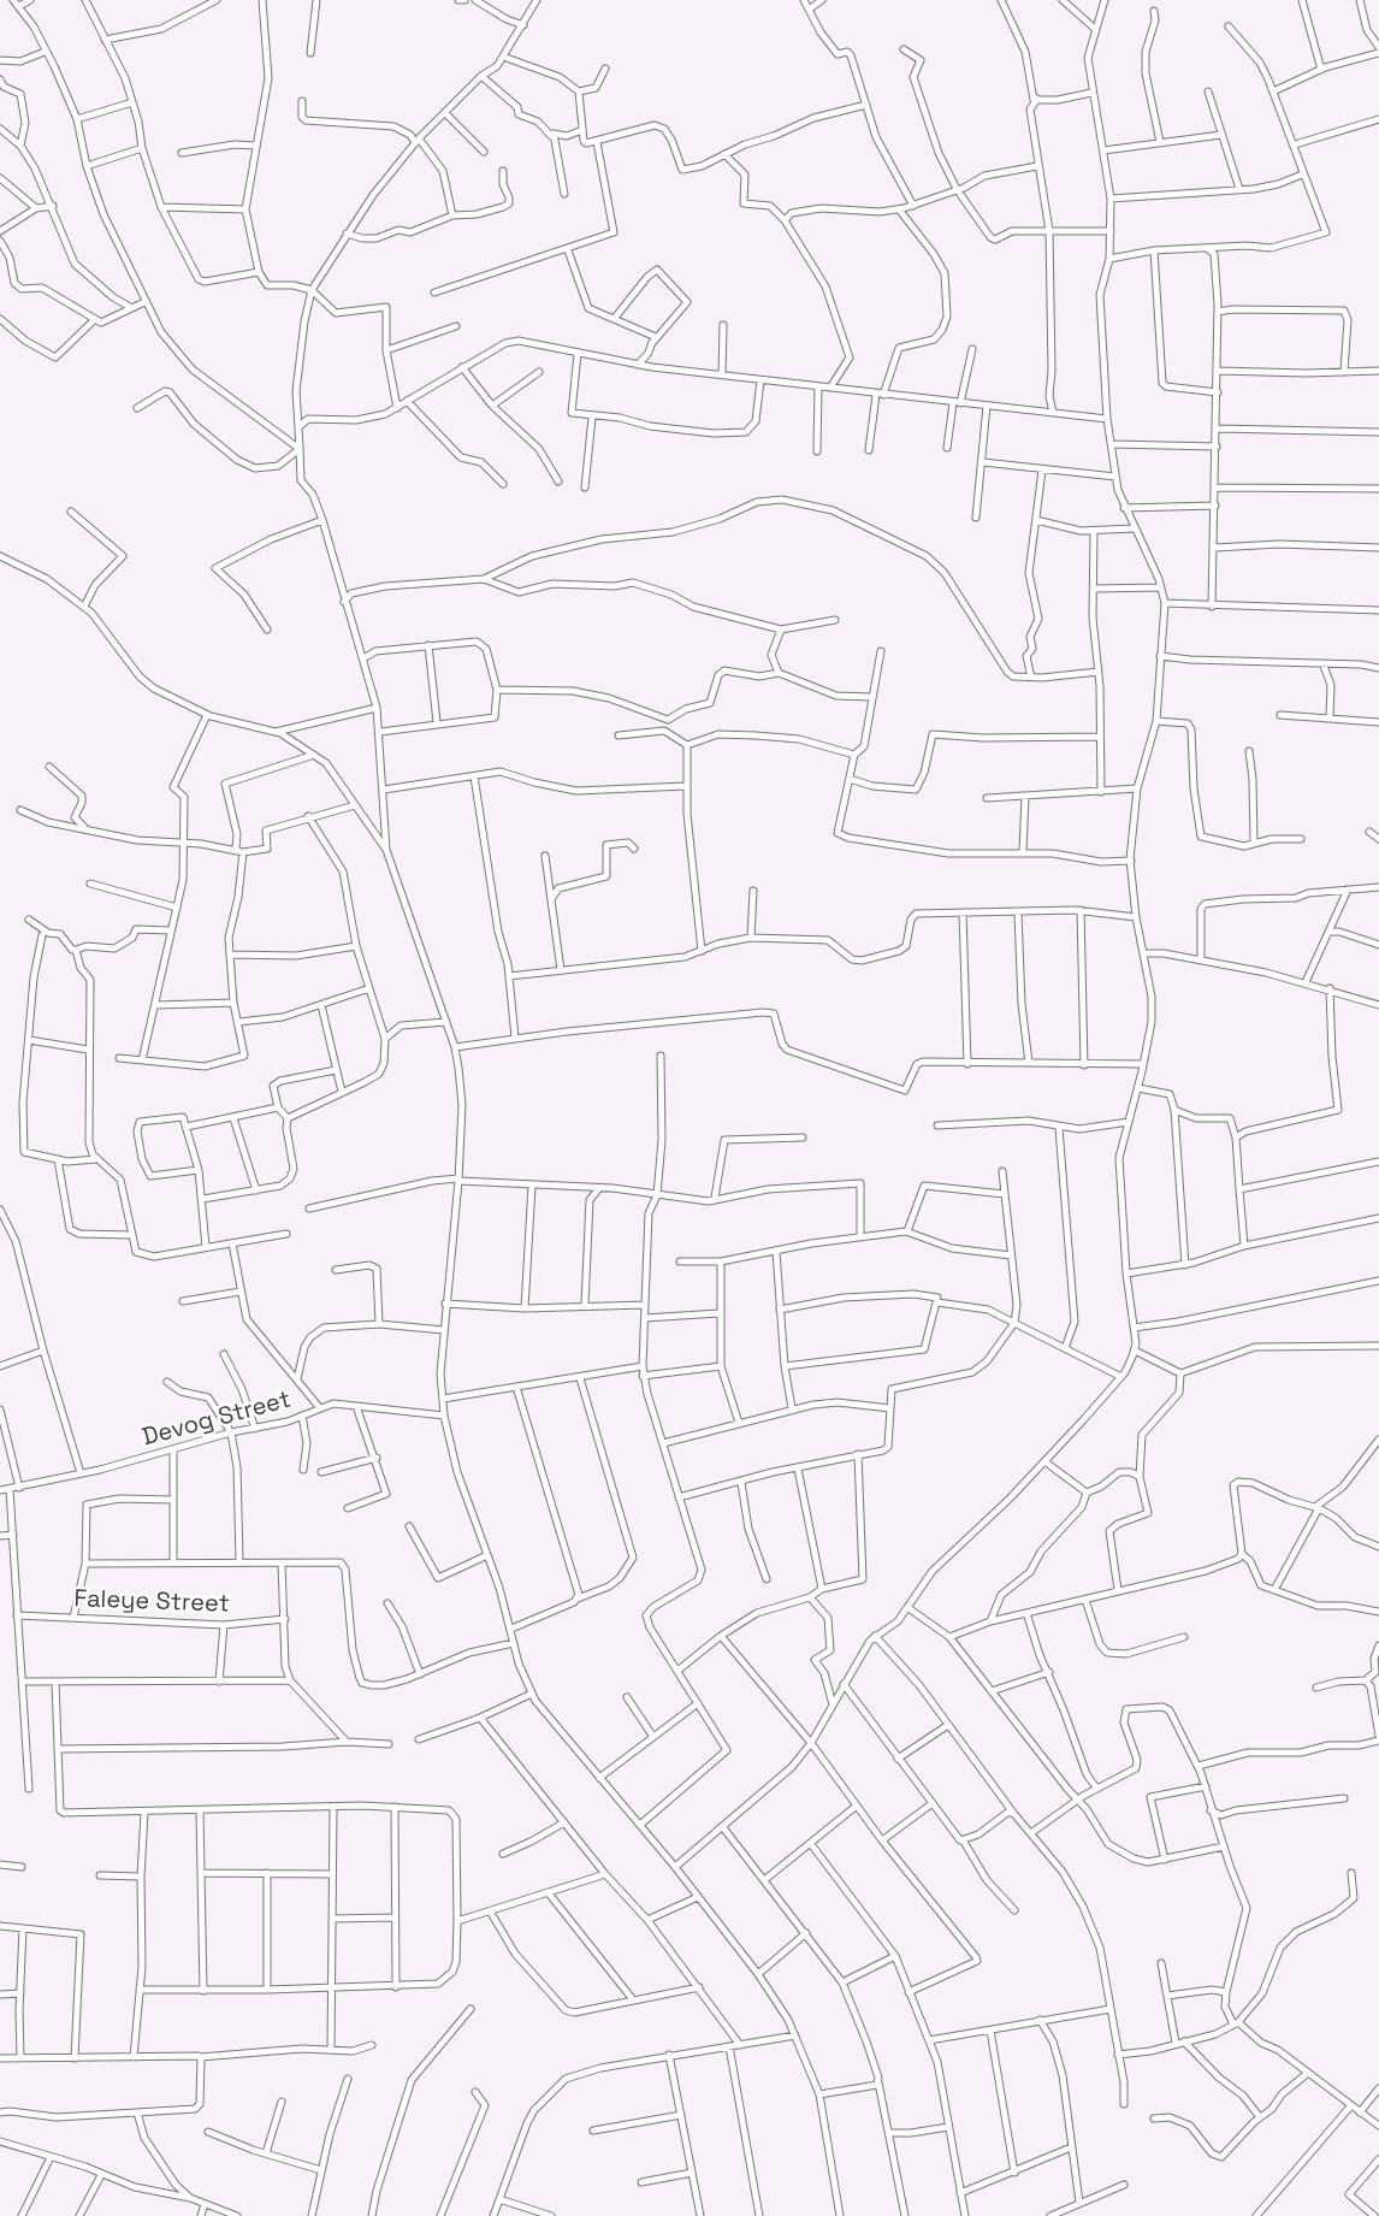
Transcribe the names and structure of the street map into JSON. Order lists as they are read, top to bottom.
{
  "streets": {
    "street": ["Devog Street", "Faleye Street"]
  }
}
